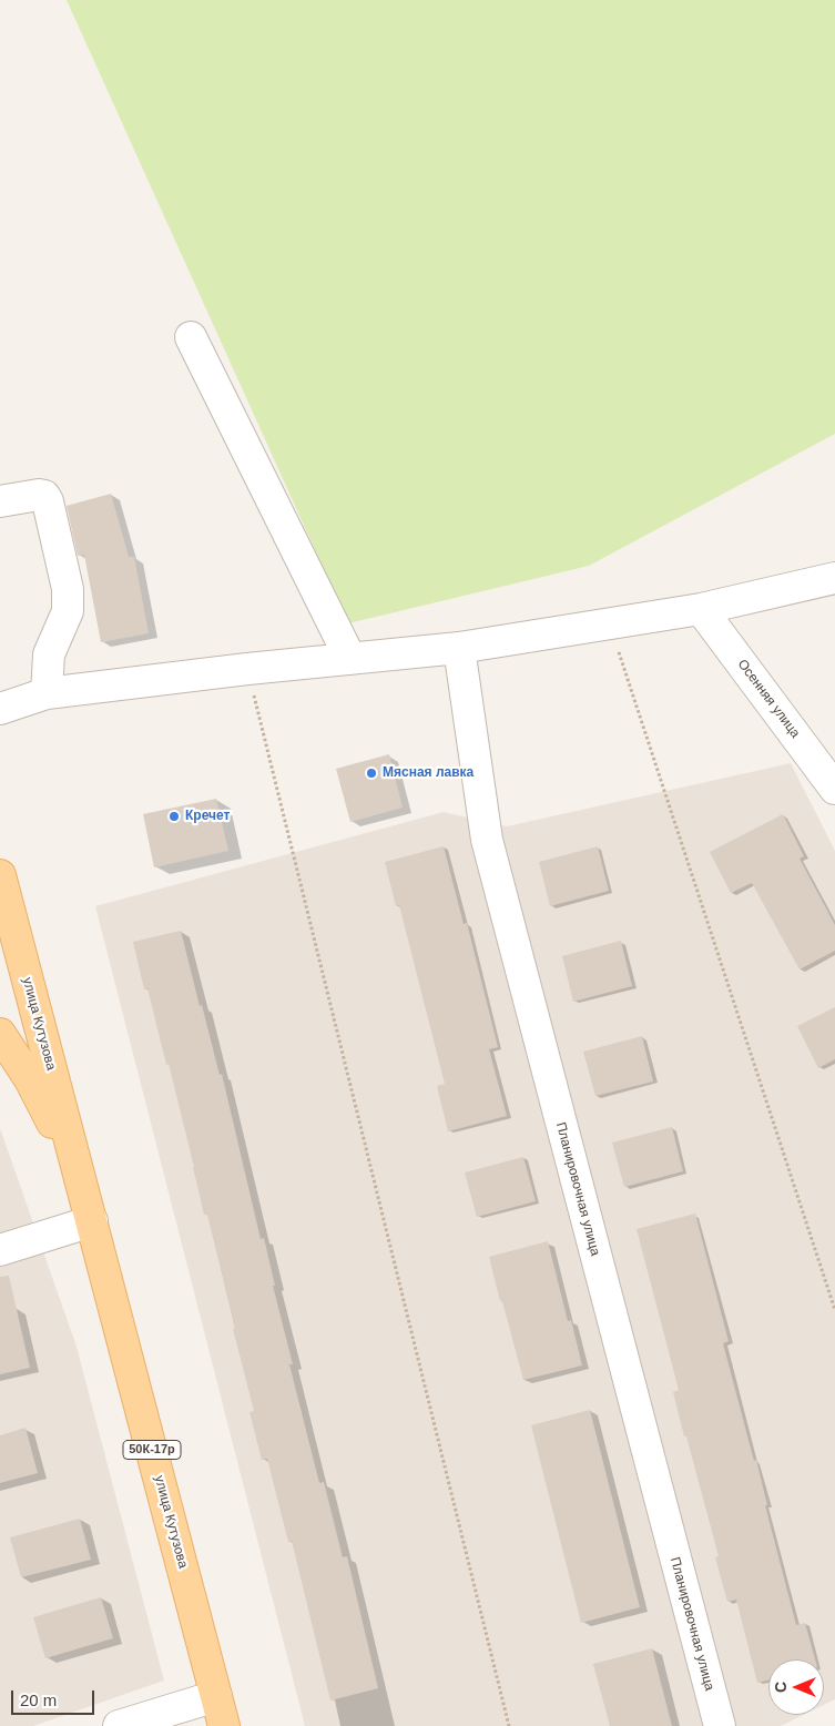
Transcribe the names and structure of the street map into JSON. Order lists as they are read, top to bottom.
{
  "streets": {
    "main road": ["улица Кутузова", "50К-17р"],
    "street": ["Осенняя улица", "Планировочная улица"]
  },
  "places": ["Мясная лавка", "Кречет"],
  "scale_bar": "20 m",
  "north": "left"
}
